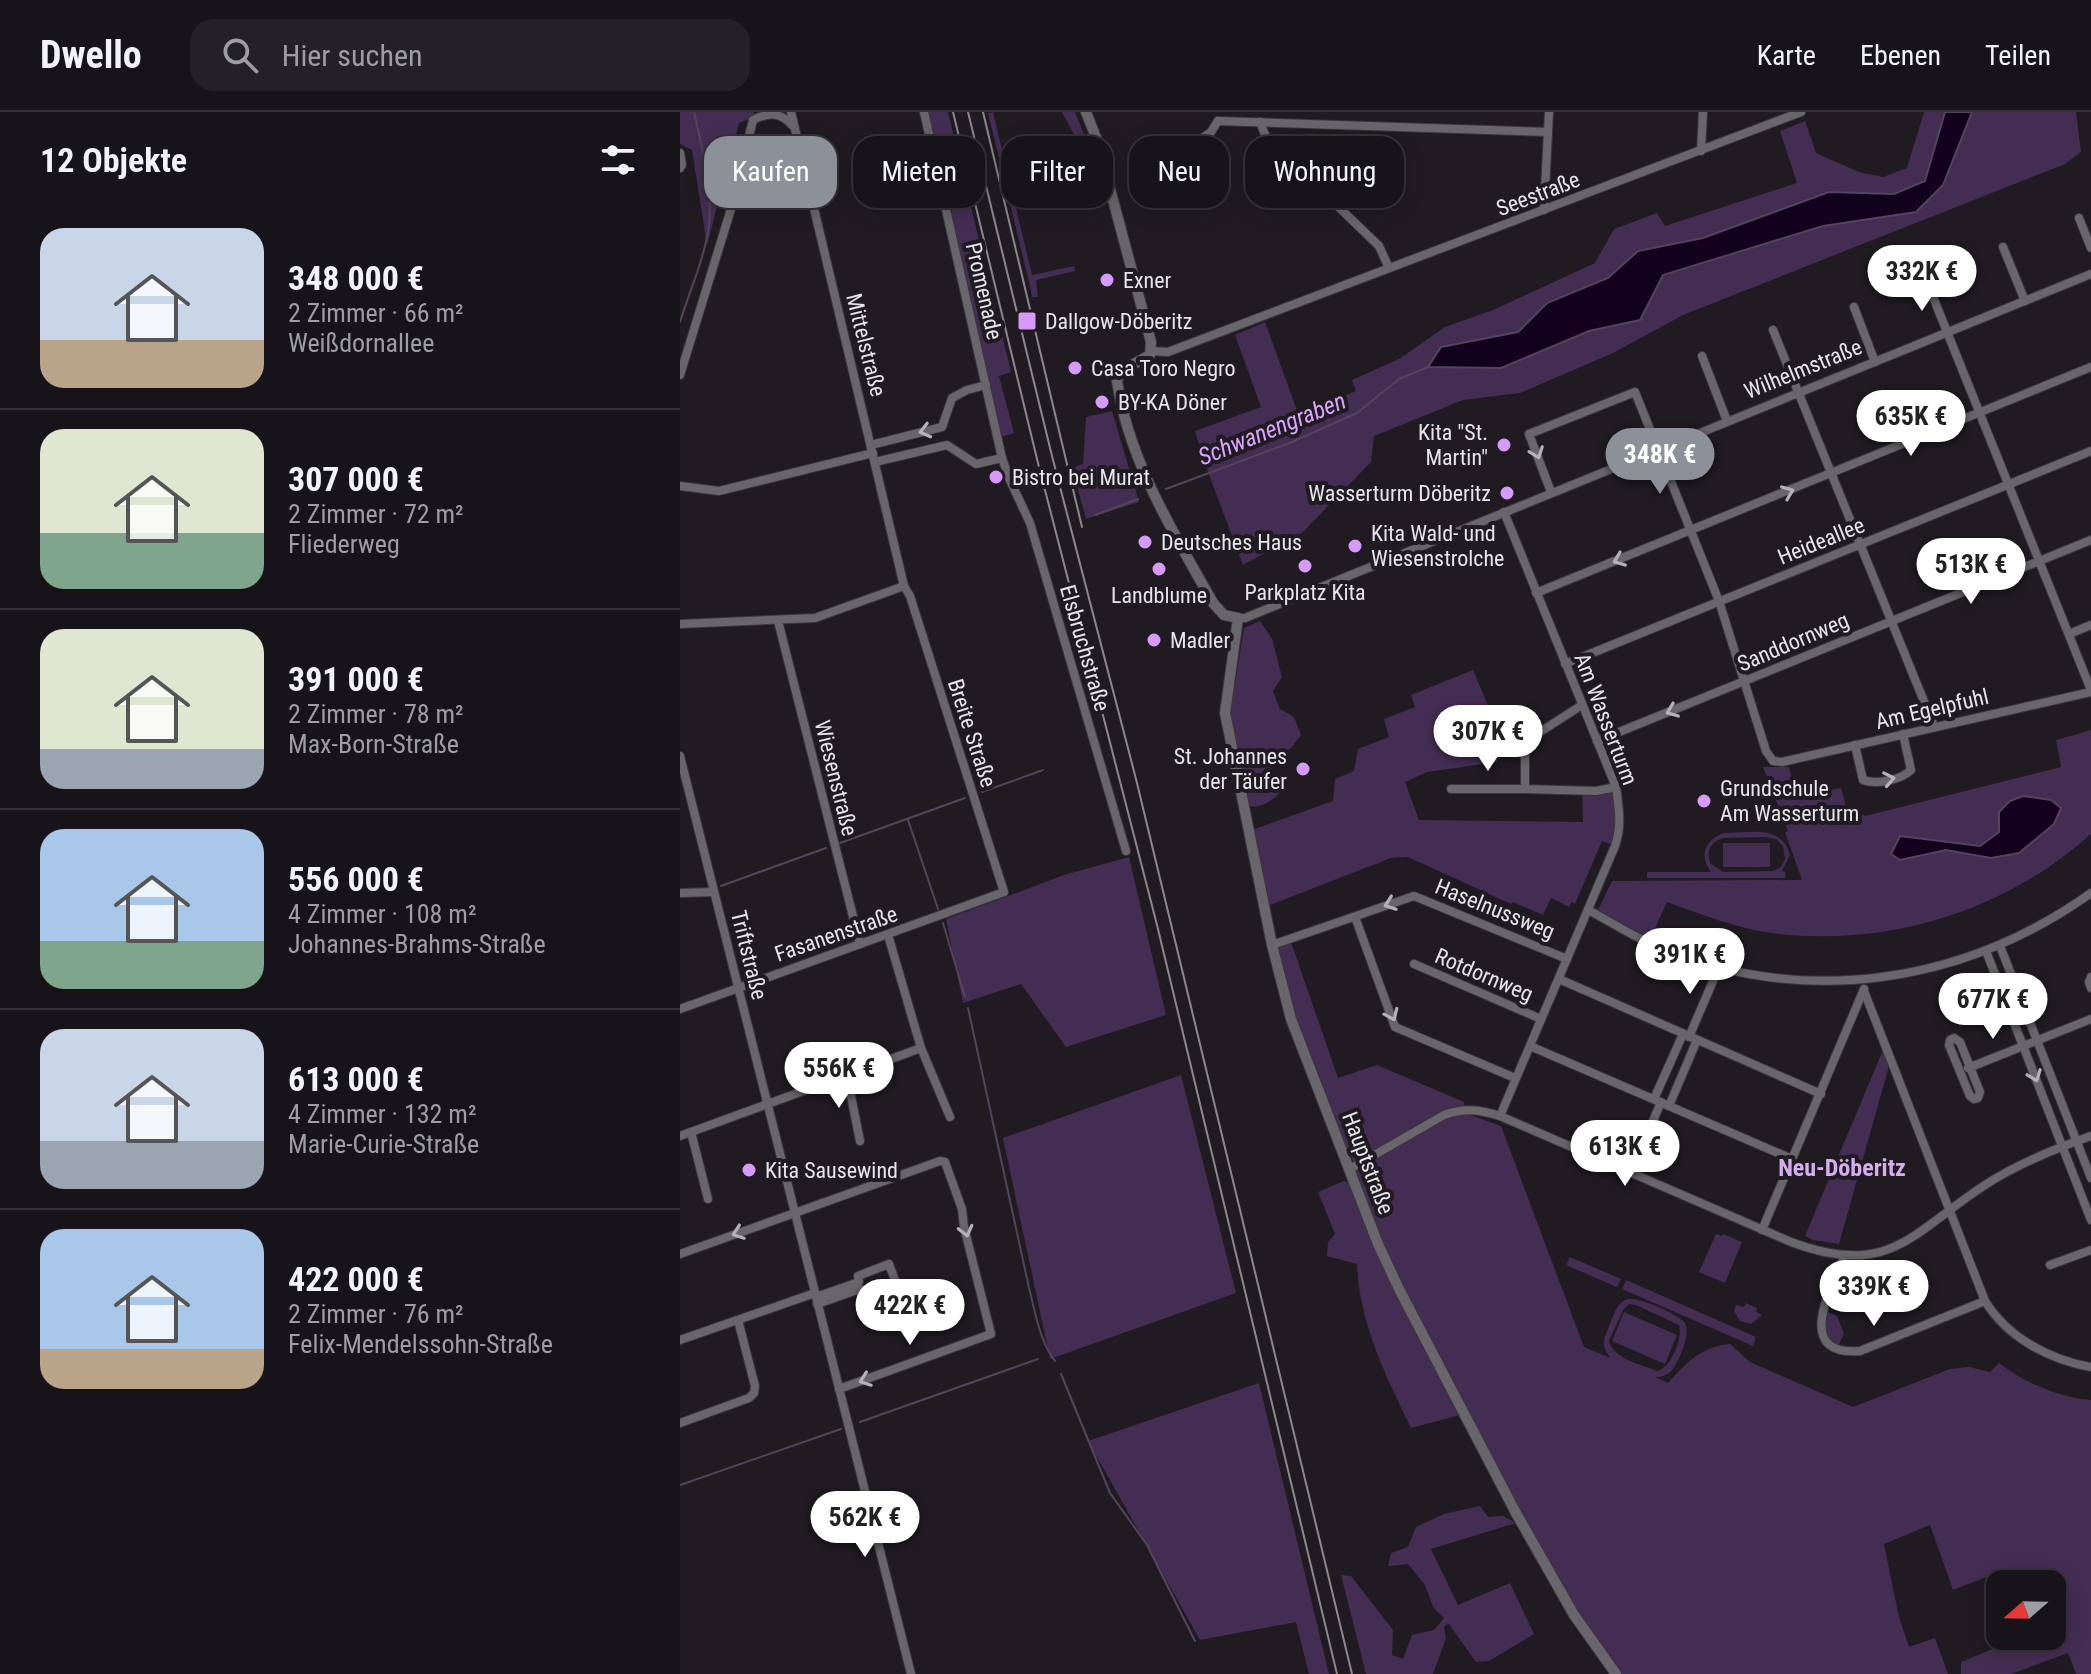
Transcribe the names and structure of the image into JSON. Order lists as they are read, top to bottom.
{
  "streets": {
    "street": [
      "Seestraße",
      "Promenade",
      "Mittelstraße",
      "Wilhelmstraße",
      "Heideallee",
      "Sanddornweg",
      "Elsbruchstraße",
      "Am Egelpfuhl",
      "Am Wasserturm",
      "Breite Straße",
      "Wiesenstraße",
      "Haselnussweg",
      "Fasanenstraße",
      "Triftstraße",
      "Rotdornweg",
      "Hauptstraße"
    ]
  },
  "crossings": [
    ["Promenade", "Elsbruchstraße"],
    ["Mittelstraße", "Breite Straße"],
    ["Wilhelmstraße", "Am Wasserturm"],
    ["Wilhelmstraße", "Hauptstraße"],
    ["Heideallee", "Am Wasserturm"],
    ["Sanddornweg", "Am Egelpfuhl"],
    ["Sanddornweg", "Am Wasserturm"],
    ["Am Wasserturm", "Haselnussweg"],
    ["Am Wasserturm", "Rotdornweg"],
    ["Breite Straße", "Fasanenstraße"],
    ["Wiesenstraße", "Fasanenstraße"],
    ["Haselnussweg", "Hauptstraße"],
    ["Fasanenstraße", "Triftstraße"]
  ],
  "one_way": ["Haselnussweg"],
  "districts": ["Neu-Döberitz"],
  "water": ["Schwanengraben"],
  "places": {
    "other": [
      "Exner",
      "Casa Toro Negro",
      "BY-KA Döner",
      "Kita \"St. Martin\"",
      "Bistro bei Murat",
      "Wasserturm Döberitz",
      "Deutsches Haus",
      "Kita Wald- und Wiesenstrolche",
      "Parkplatz Kita",
      "Landblume",
      "Madler",
      "St. Johannes der Täufer",
      "Grundschule Am Wasserturm",
      "Kita Sausewind"
    ],
    "transit": ["Dallgow-Döberitz"]
  },
  "north": "left",
  "page": {
    "header": "Dwello",
    "search": "Hier suchen",
    "nav": ["Karte", "Ebenen", "Teilen"],
    "heading": "12 Objekte",
    "chip": [
      "Kaufen",
      "Mieten",
      "Filter",
      "Neu",
      "Wohnung"
    ],
    "list": [
      {
        "name": "348 000 €",
        "note": "2 Zimmer · 66 m² · Weißdornallee"
      },
      {
        "name": "307 000 €",
        "note": "2 Zimmer · 72 m² · Fliederweg"
      },
      {
        "name": "391 000 €",
        "note": "2 Zimmer · 78 m² · Max-Born-Straße"
      },
      {
        "name": "556 000 €",
        "note": "4 Zimmer · 108 m² · Johannes-Brahms-Straße"
      },
      {
        "name": "613 000 €",
        "note": "4 Zimmer · 132 m² · Marie-Curie-Straße"
      },
      {
        "name": "422 000 €",
        "note": "2 Zimmer · 76 m² · Felix-Mendelssohn-Straße"
      }
    ],
    "price": [
      "332K €",
      "635K €",
      "348K €",
      "513K €",
      "307K €",
      "391K €",
      "677K €",
      "556K €",
      "613K €",
      "339K €",
      "422K €",
      "562K €"
    ]
  }
}
